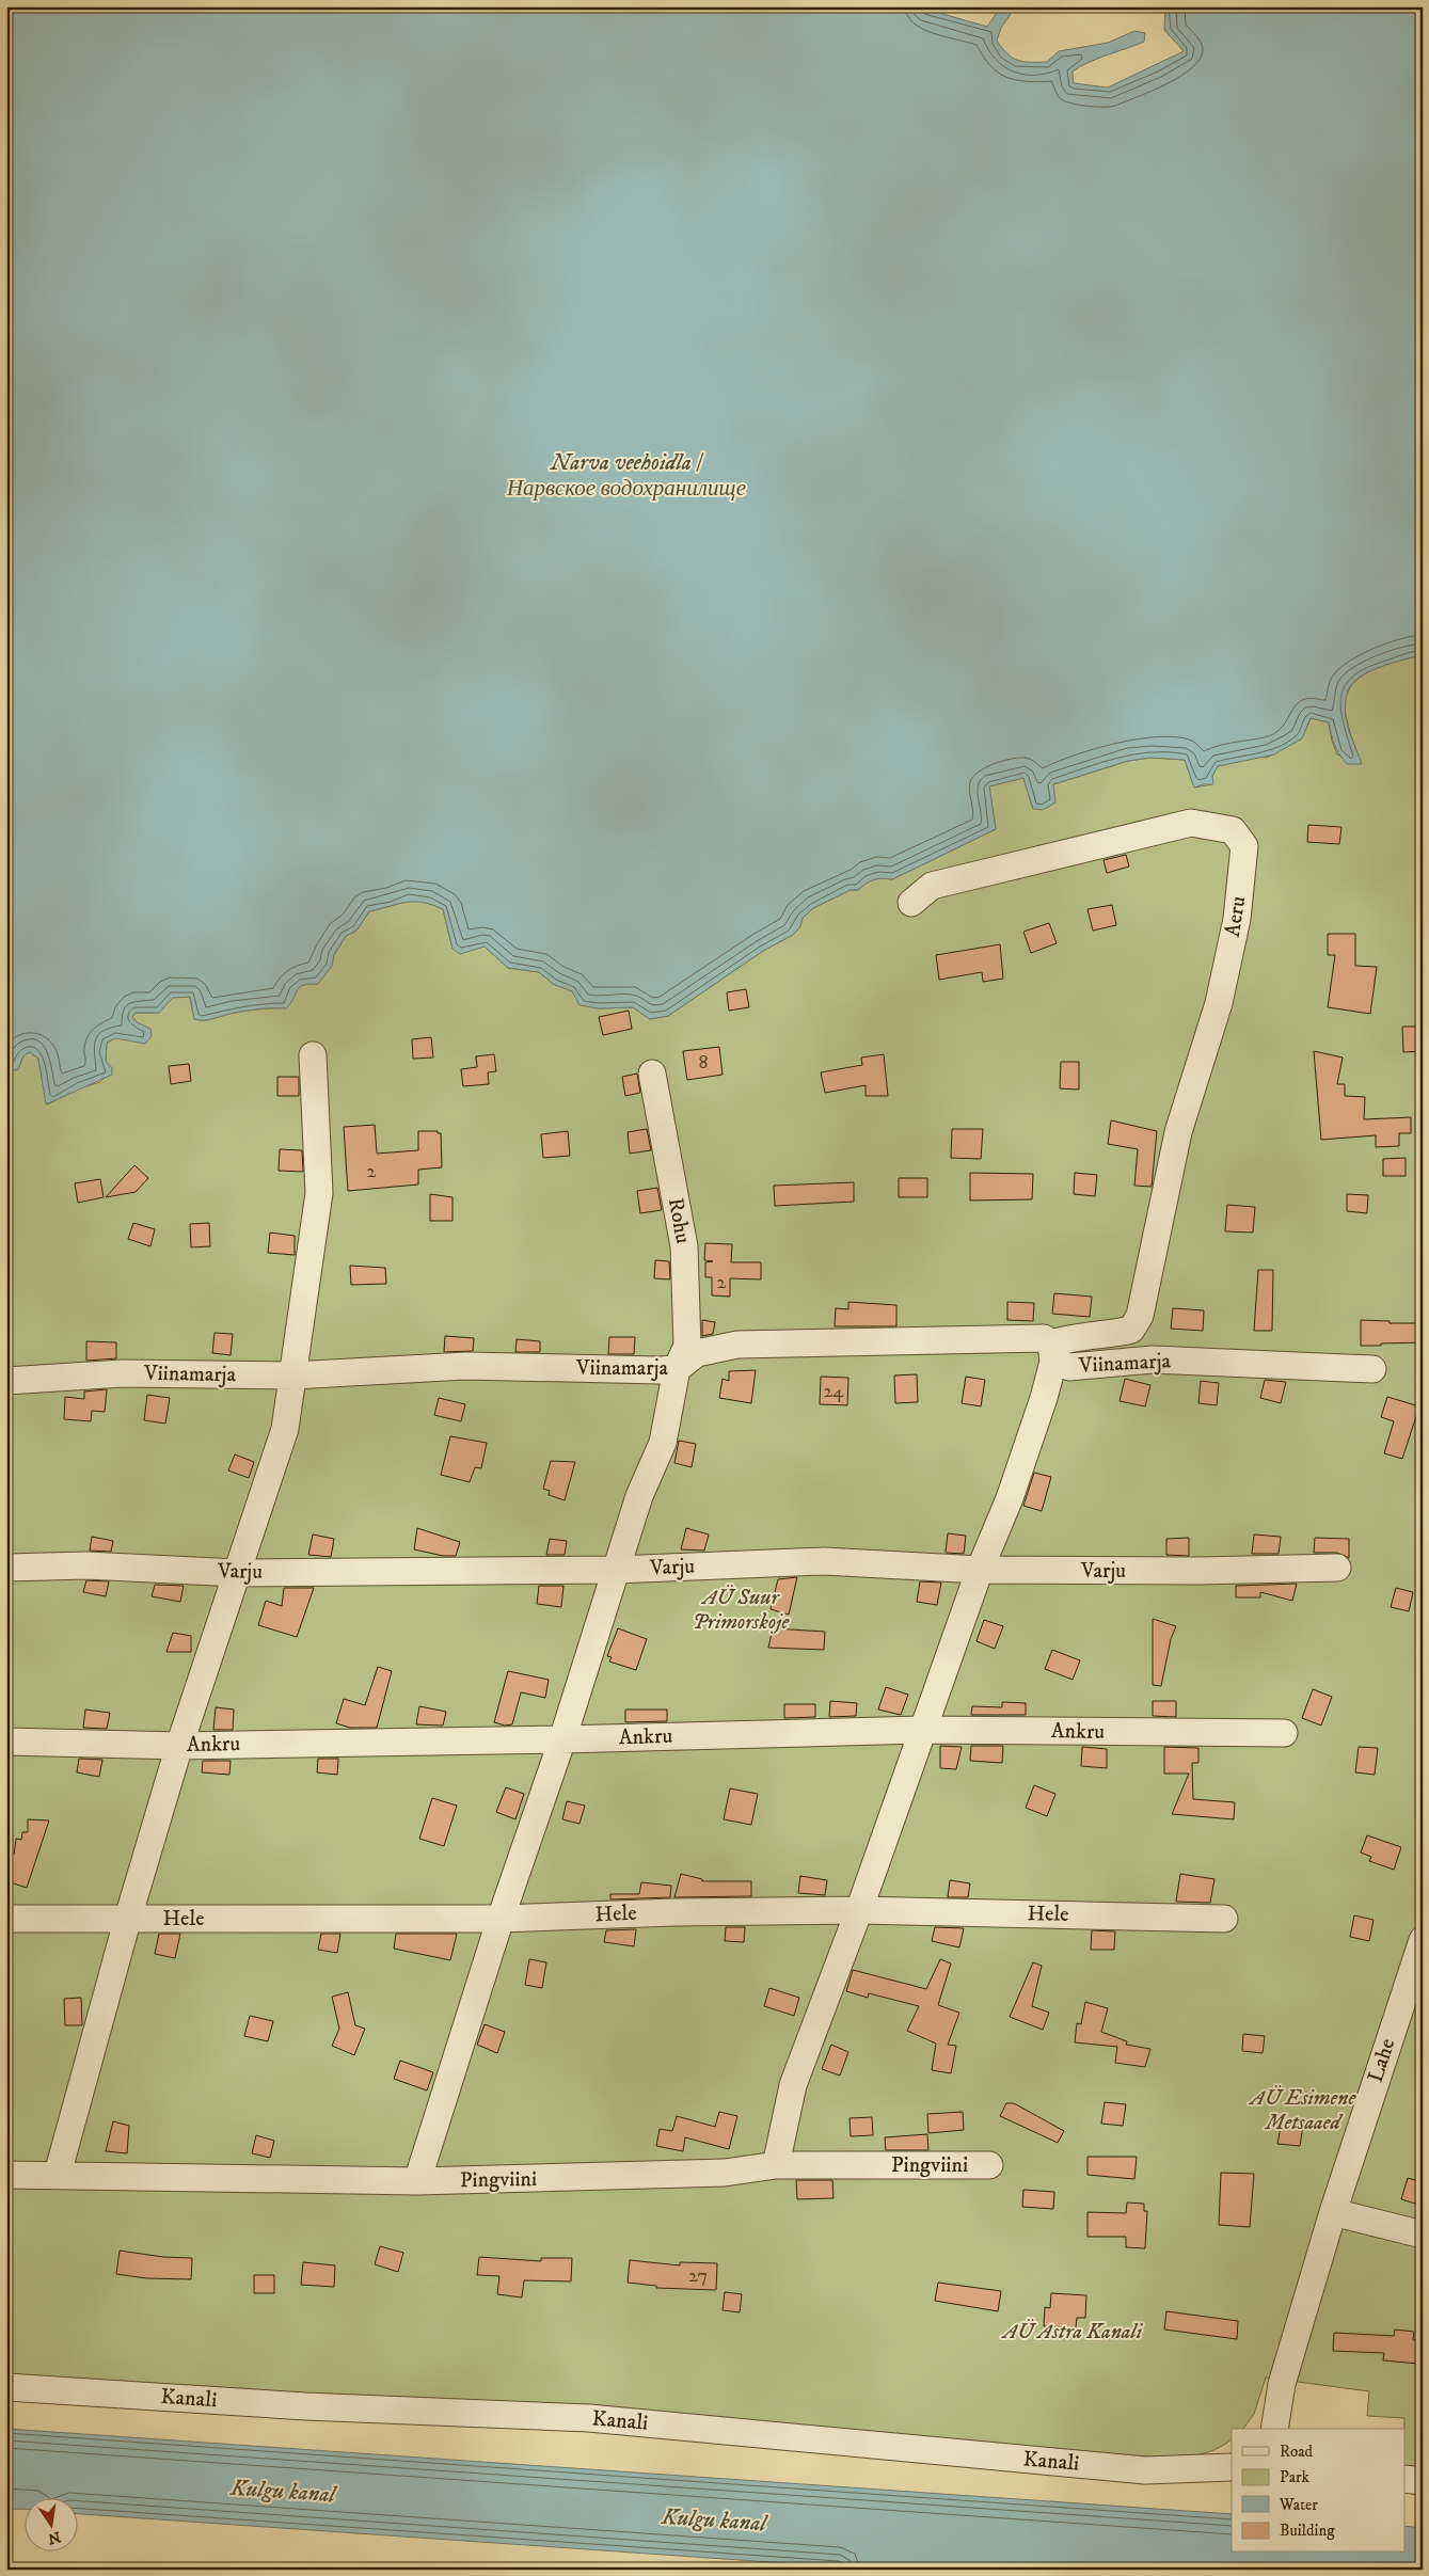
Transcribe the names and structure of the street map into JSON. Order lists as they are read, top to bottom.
{
  "streets": {
    "street": [
      "Aeru",
      "Rohu",
      "Viinamarja",
      "Varju",
      "Ankru",
      "Hele",
      "Lahe",
      "Pingviini",
      "Kanali"
    ]
  },
  "crossings": [
    ["Aeru", "Viinamarja"],
    ["Rohu", "Viinamarja"],
    ["Rohu", "Varju"],
    ["Rohu", "Ankru"],
    ["Rohu", "Hele"],
    ["Rohu", "Pingviini"]
  ],
  "water": ["Narva veehoidla / Нарвское водохранилище", "Kulgu kanal"],
  "parks": ["AÜ Suur Primorskoje", "AÜ Esimene Metsaaed", "AÜ Astra Kanali"],
  "house_numbers": [
    "8",
    "2",
    "2",
    "24",
    "27"
  ],
  "legend": [
    "Road",
    "Park",
    "Water",
    "Building"
  ],
  "north": "bottom"
}
